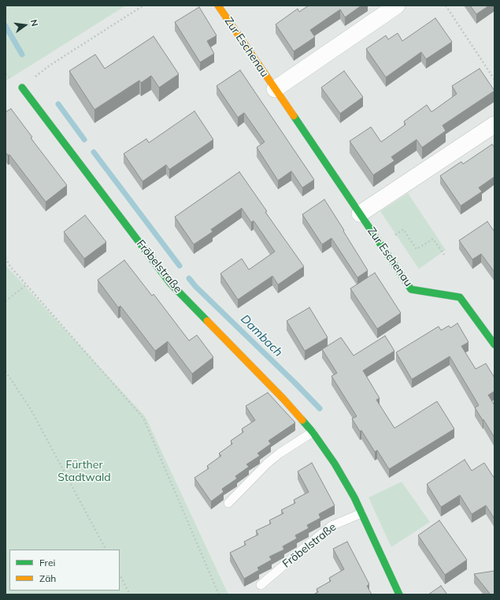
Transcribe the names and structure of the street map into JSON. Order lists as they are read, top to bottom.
{
  "streets": {
    "street": ["Zur Eschenau", "Fröbelstraße"]
  },
  "water": ["Dambach"],
  "parks": ["Fürther Stadtwald"],
  "legend": ["Frei", "Zäh"],
  "north": "right"
}
